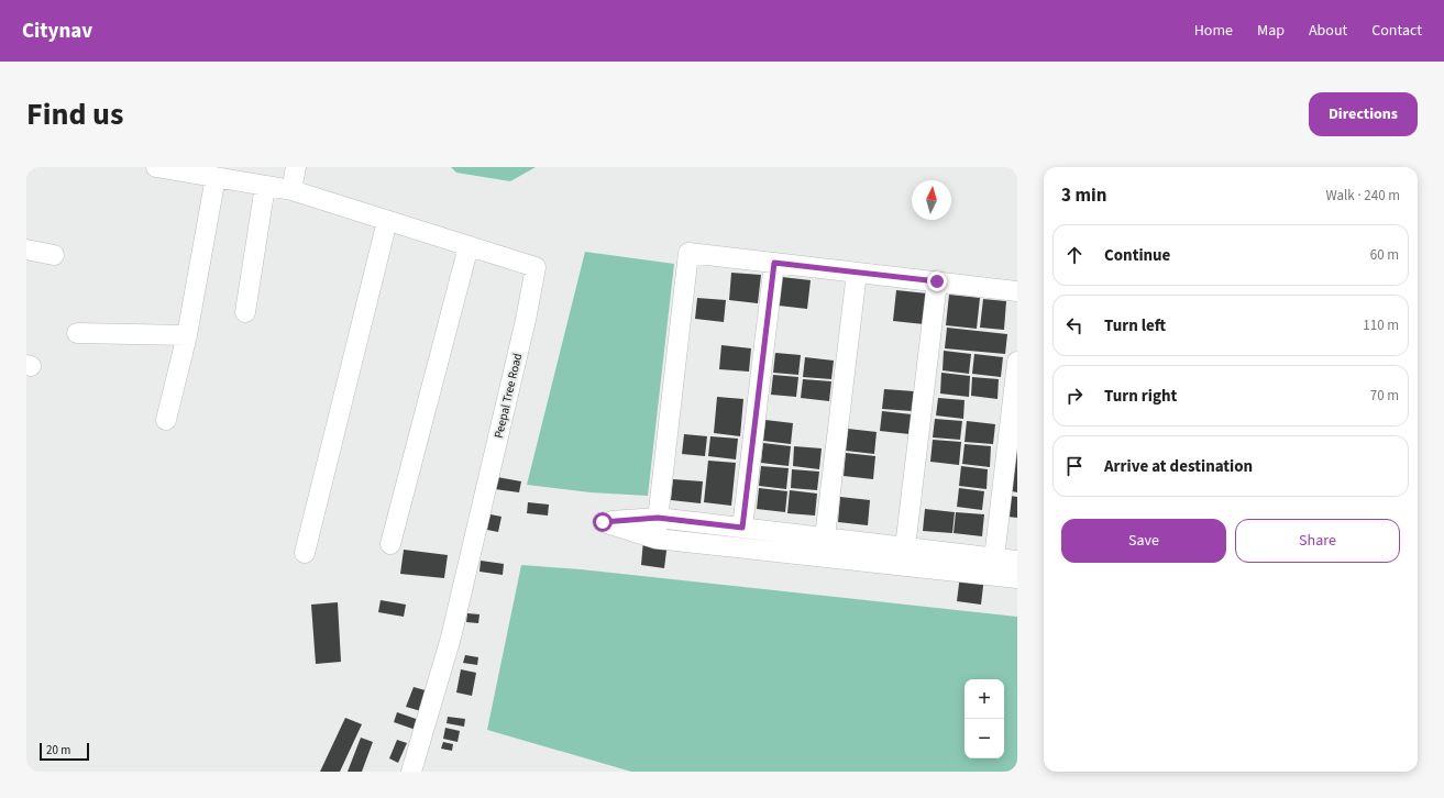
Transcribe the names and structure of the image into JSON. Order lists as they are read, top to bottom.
{
  "streets": {
    "street": ["Peepal Tree Road"]
  },
  "scale_bar": "20 m",
  "north": "top",
  "page": {
    "header": "Citynav",
    "nav": [
      "Home",
      "Map",
      "About",
      "Contact"
    ],
    "title": "Find us",
    "buttons": [
      "Directions",
      ["Save", "Share"]
    ],
    "heading": ["3 min", "Walk · 240 m"],
    "list": [
      ["Continue", "60 m"],
      ["Turn left", "110 m"],
      ["Turn right", "70 m"],
      "Arrive at destination"
    ],
    "map_buttons": ["+", "−"],
    "scale": "20 m"
  }
}
